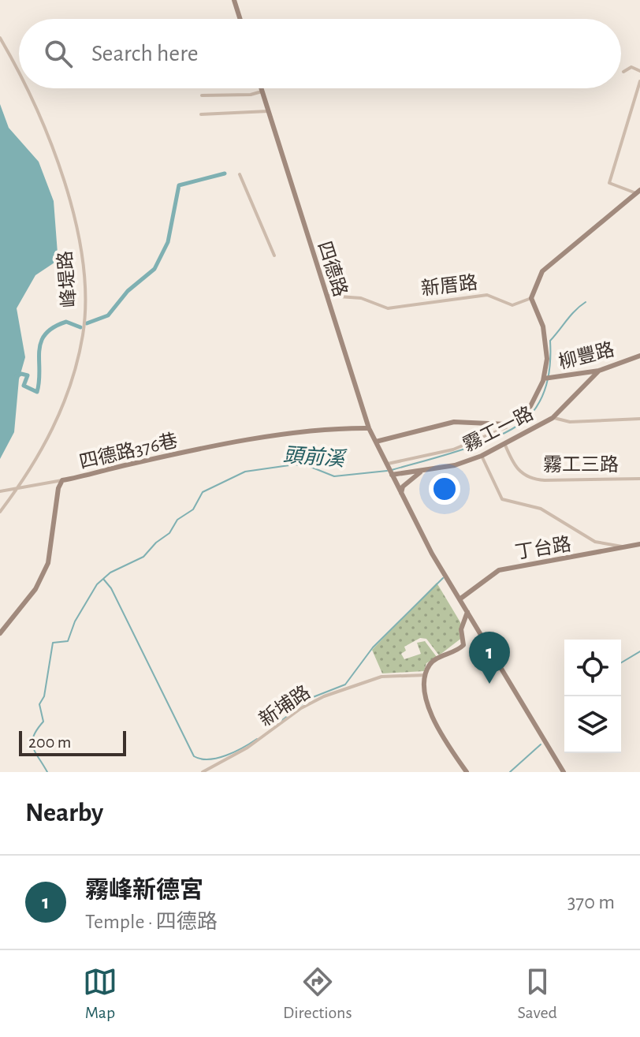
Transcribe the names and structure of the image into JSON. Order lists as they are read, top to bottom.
{
  "streets": {
    "street": [
      "四德路",
      "峰堤路",
      "新厝路",
      "柳豐路",
      "霧工一路",
      "四德路376巷",
      "霧工三路",
      "丁台路",
      "新埔路"
    ]
  },
  "crossings": [
    ["四德路", "新厝路"],
    ["四德路", "霧工一路"],
    ["四德路", "四德路376巷"],
    ["柳豐路", "霧工一路"],
    ["霧工一路", "霧工三路"]
  ],
  "water": ["頭前溪"],
  "scale_bar": "200 m",
  "page": {
    "search": "Search here",
    "pins": "1",
    "scale": "200 m",
    "heading": "Nearby",
    "list": [
      {
        "mark": "1",
        "name": "霧峰新德宮",
        "note": "Temple · 四德路",
        "value": "370 m"
      }
    ],
    "nav": ["Map", "Directions", "Saved"]
  }
}
